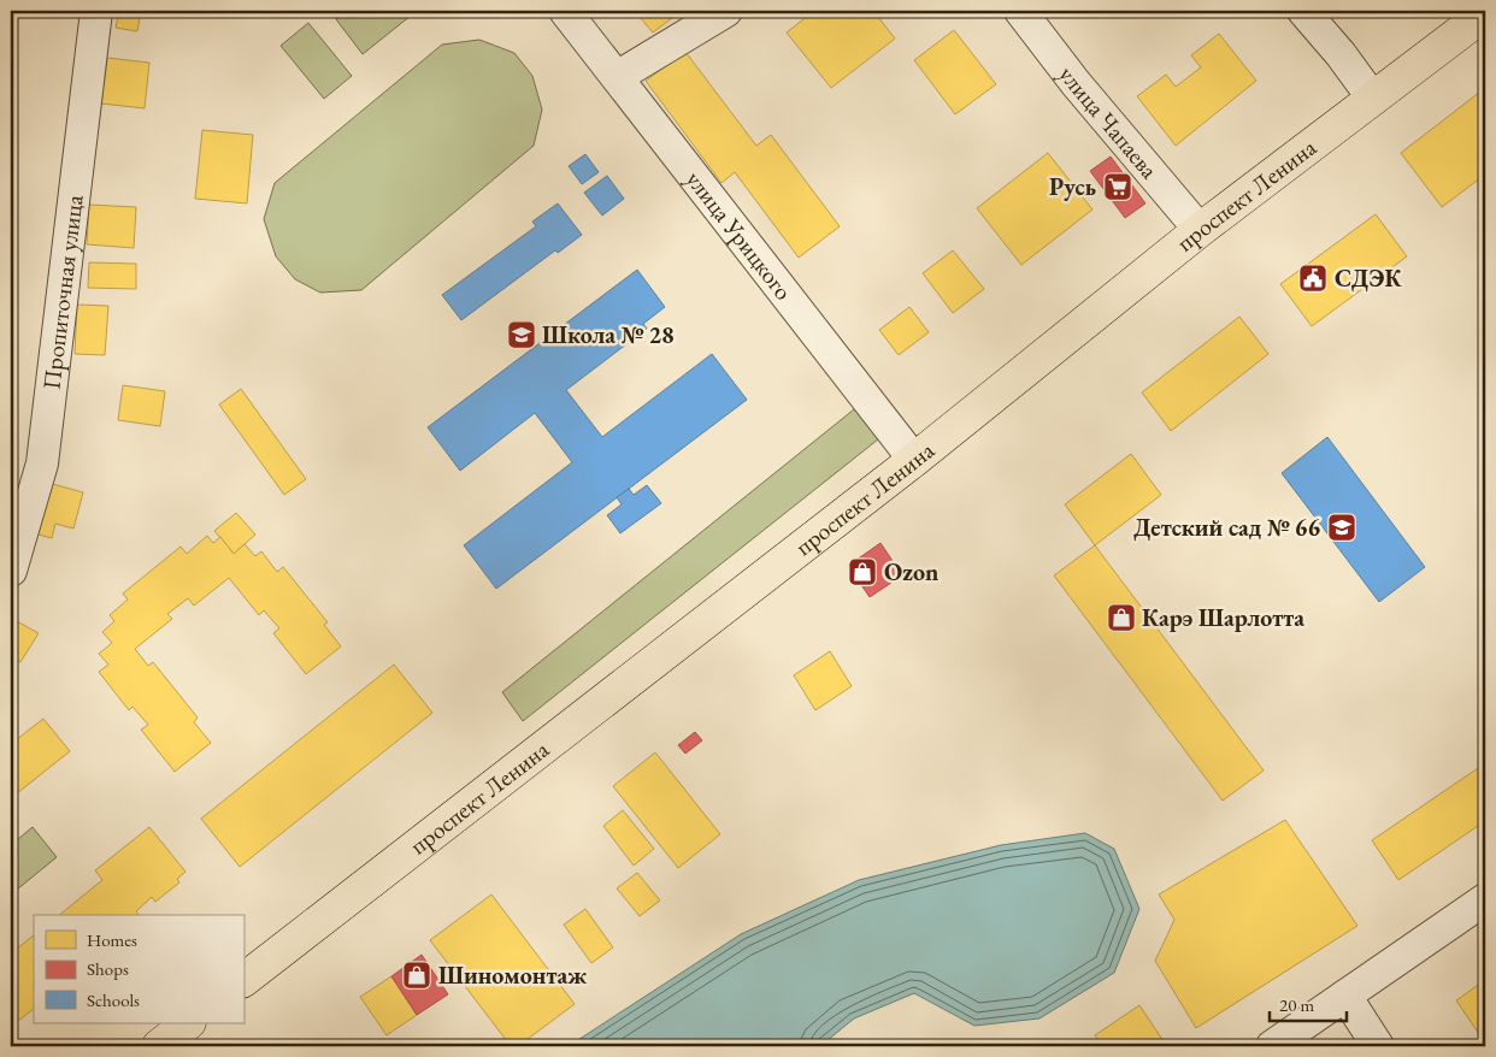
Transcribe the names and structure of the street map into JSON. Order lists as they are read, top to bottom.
{
  "streets": {
    "main road": ["проспект Ленина"],
    "street": ["улица Чапаева", "улица Урицкого", "Пропиточная улица"]
  },
  "crossings": [
    ["улица Чапаева", "проспект Ленина"],
    ["проспект Ленина", "улица Урицкого"]
  ],
  "places": {
    "supermarket": ["Русь"],
    "public building": ["СДЭК"],
    "school or university": ["Школа № 28", "Детский сад № 66"],
    "shop": ["Ozon", "Карэ Шарлотта", "Шиномонтаж"]
  },
  "legend": ["Homes", "Shops", "Schools"],
  "scale_bar": "20 m"
}
